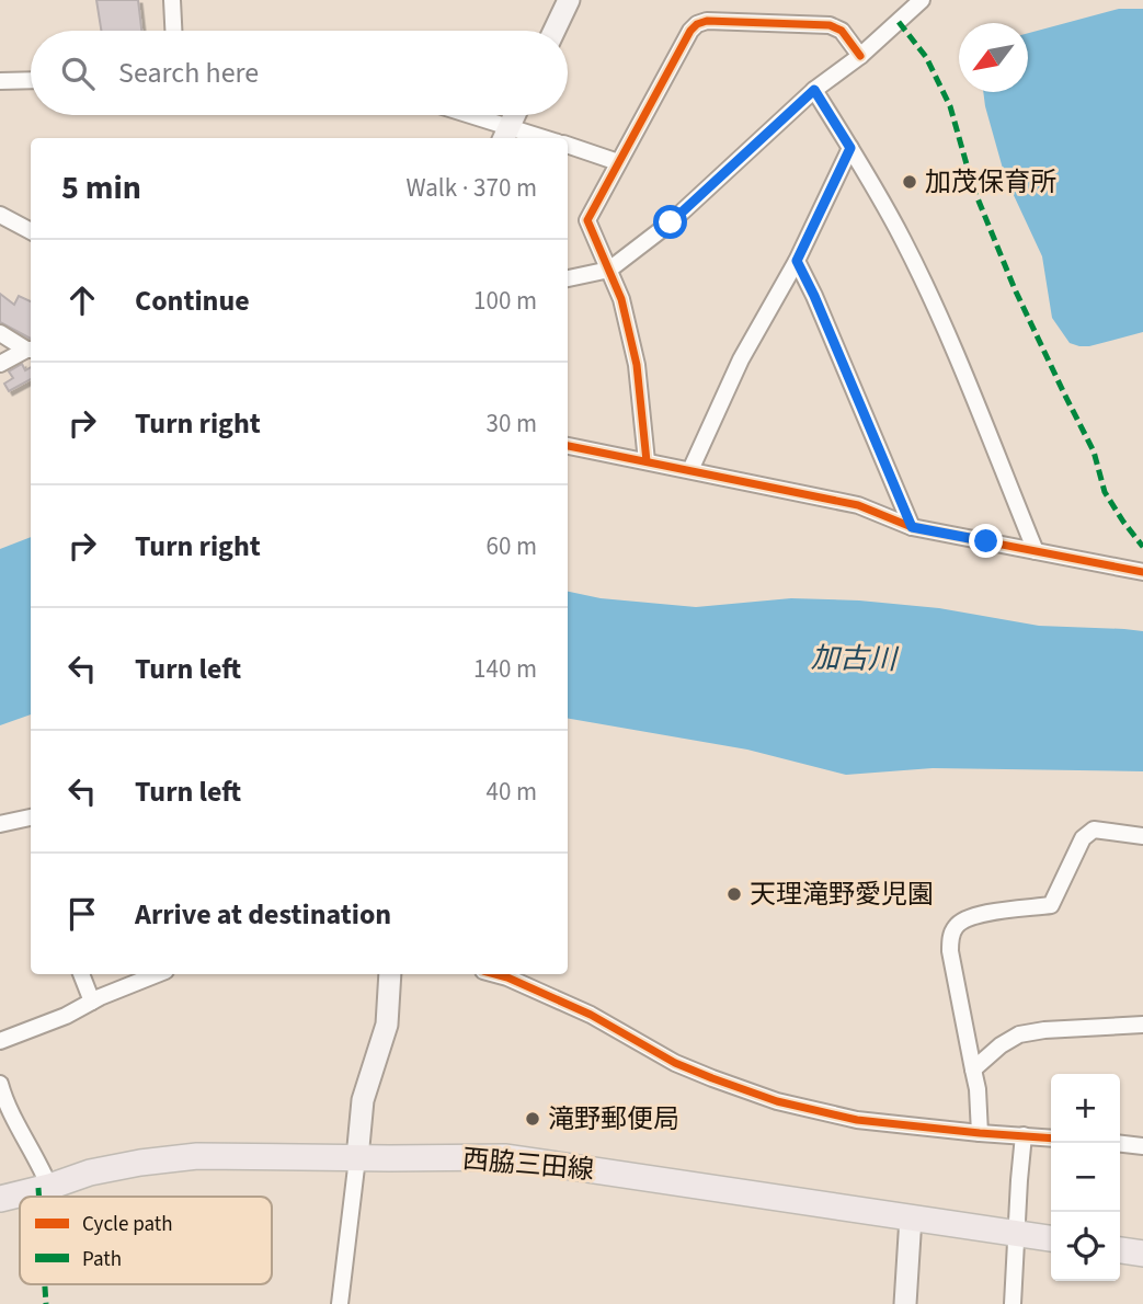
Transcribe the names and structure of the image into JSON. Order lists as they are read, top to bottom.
{
  "streets": {
    "main road": ["西脇三田線"]
  },
  "water": ["加古川"],
  "places": ["加茂保育所", "天理滝野愛児園", "滝野郵便局"],
  "legend": ["Cycle path", "Path"],
  "north": "bottom left",
  "page": {
    "search": "Search here",
    "heading": ["5 min", "Walk · 370 m"],
    "list": [
      ["Continue", "100 m"],
      ["Turn right", "30 m"],
      ["Turn right", "60 m"],
      ["Turn left", "140 m"],
      ["Turn left", "40 m"],
      "Arrive at destination"
    ],
    "map_buttons": ["+", "−"]
  }
}
